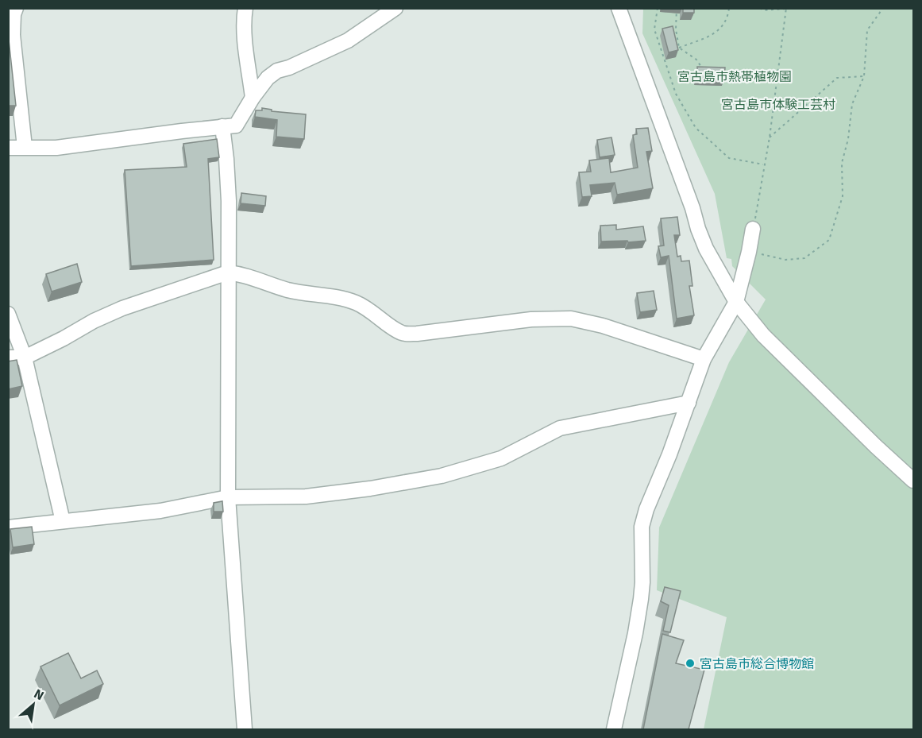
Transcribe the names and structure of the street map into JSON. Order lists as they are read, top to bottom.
{
  "parks": ["宮古島市熱帯植物園", "宮古島市体験工芸村"],
  "places": ["宮古島市総合博物館"],
  "north": "top right"
}
